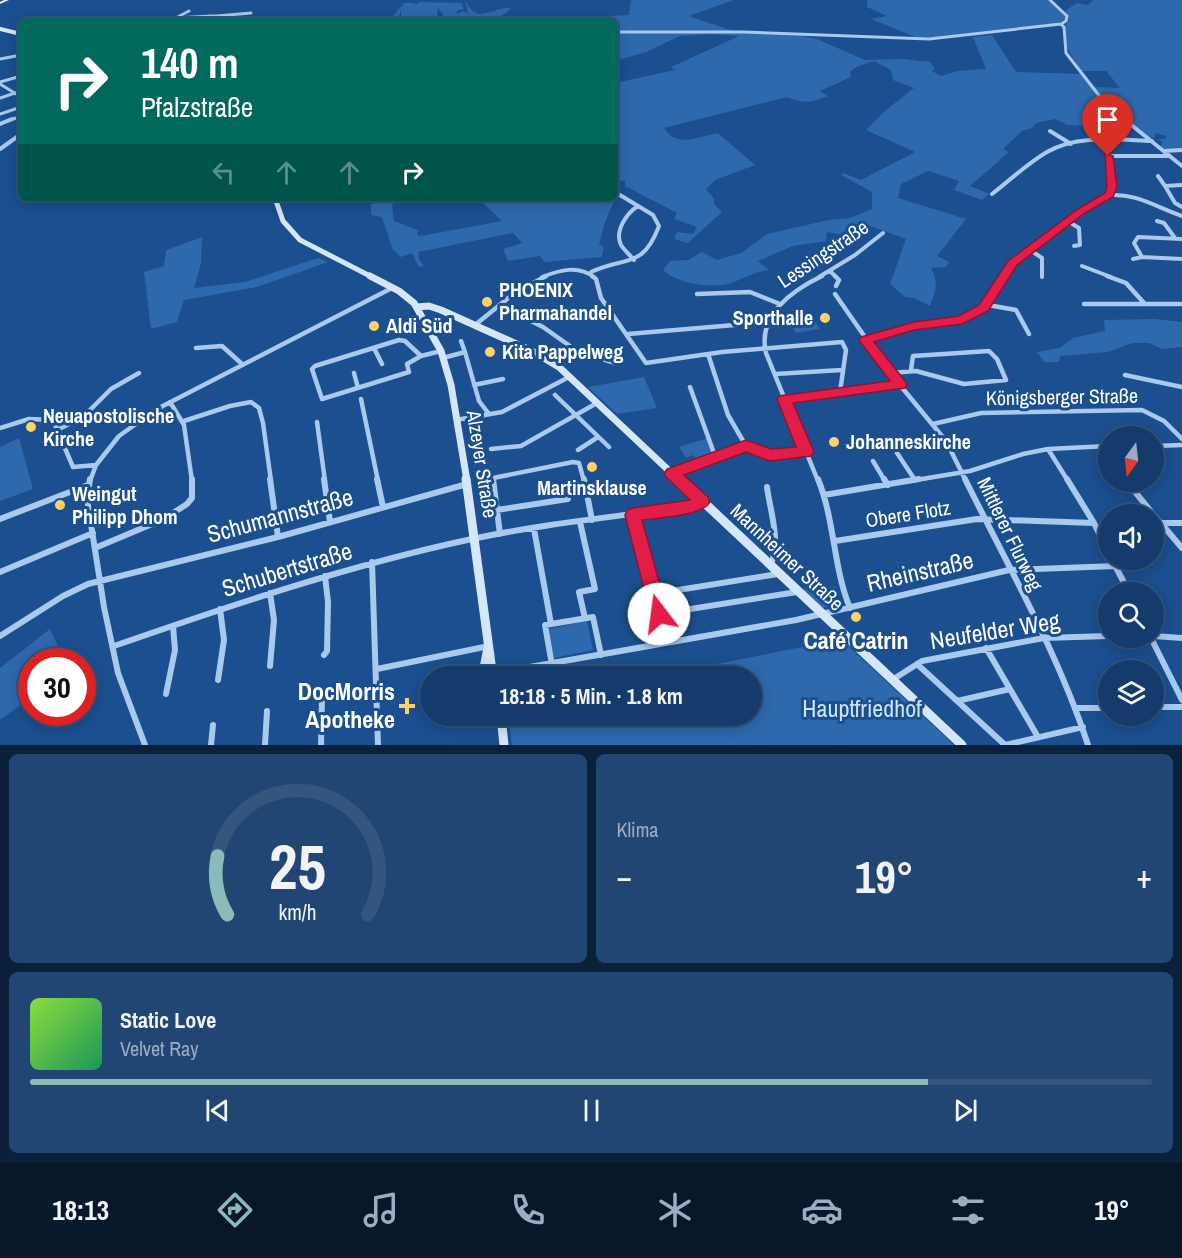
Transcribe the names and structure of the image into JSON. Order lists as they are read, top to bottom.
{
  "streets": {
    "main road": ["Alzeyer Straße", "Mannheimer Straße"],
    "street": [
      "Lessingstraße",
      "Königsberger Straße",
      "Obere Flotz",
      "Schumannstraße",
      "Mittlerer Flurweg",
      "Schubertstraße",
      "Rheinstraße",
      "Neufelder Weg"
    ]
  },
  "crossings": [
    ["Königsberger Straße", "Mittlerer Flurweg"],
    ["Alzeyer Straße", "Schumannstraße"],
    ["Alzeyer Straße", "Mannheimer Straße"],
    ["Alzeyer Straße", "Schubertstraße"],
    ["Obere Flotz", "Mittlerer Flurweg"],
    ["Mittlerer Flurweg", "Rheinstraße"],
    ["Mittlerer Flurweg", "Neufelder Weg"],
    ["Mannheimer Straße", "Schubertstraße"],
    ["Mannheimer Straße", "Rheinstraße"],
    ["Mannheimer Straße", "Neufelder Weg"]
  ],
  "parks": ["Hauptfriedhof"],
  "places": {
    "other": [
      "PHOENIX Pharmahandel",
      "Sporthalle",
      "Aldi Süd",
      "Kita Pappelweg",
      "Neuapostolische Kirche",
      "Johanneskirche",
      "Martinsklause",
      "Weingut Philipp Dhom",
      "Café Catrin"
    ],
    "health": ["DocMorris Apotheke"]
  },
  "north": "bottom",
  "page": {
    "turn": ["140 m", "Pfalzstraße"],
    "limit": "30",
    "trip": "18:18 · 5 Min. · 1.8 km",
    "tile": "Klima",
    "heat": ["−", "19°", "+"],
    "song": ["Static Love", "Velvet Ray"],
    "tabs": ["18:13", "19°"],
    "gauge": ["25", "km/h"]
  }
}
